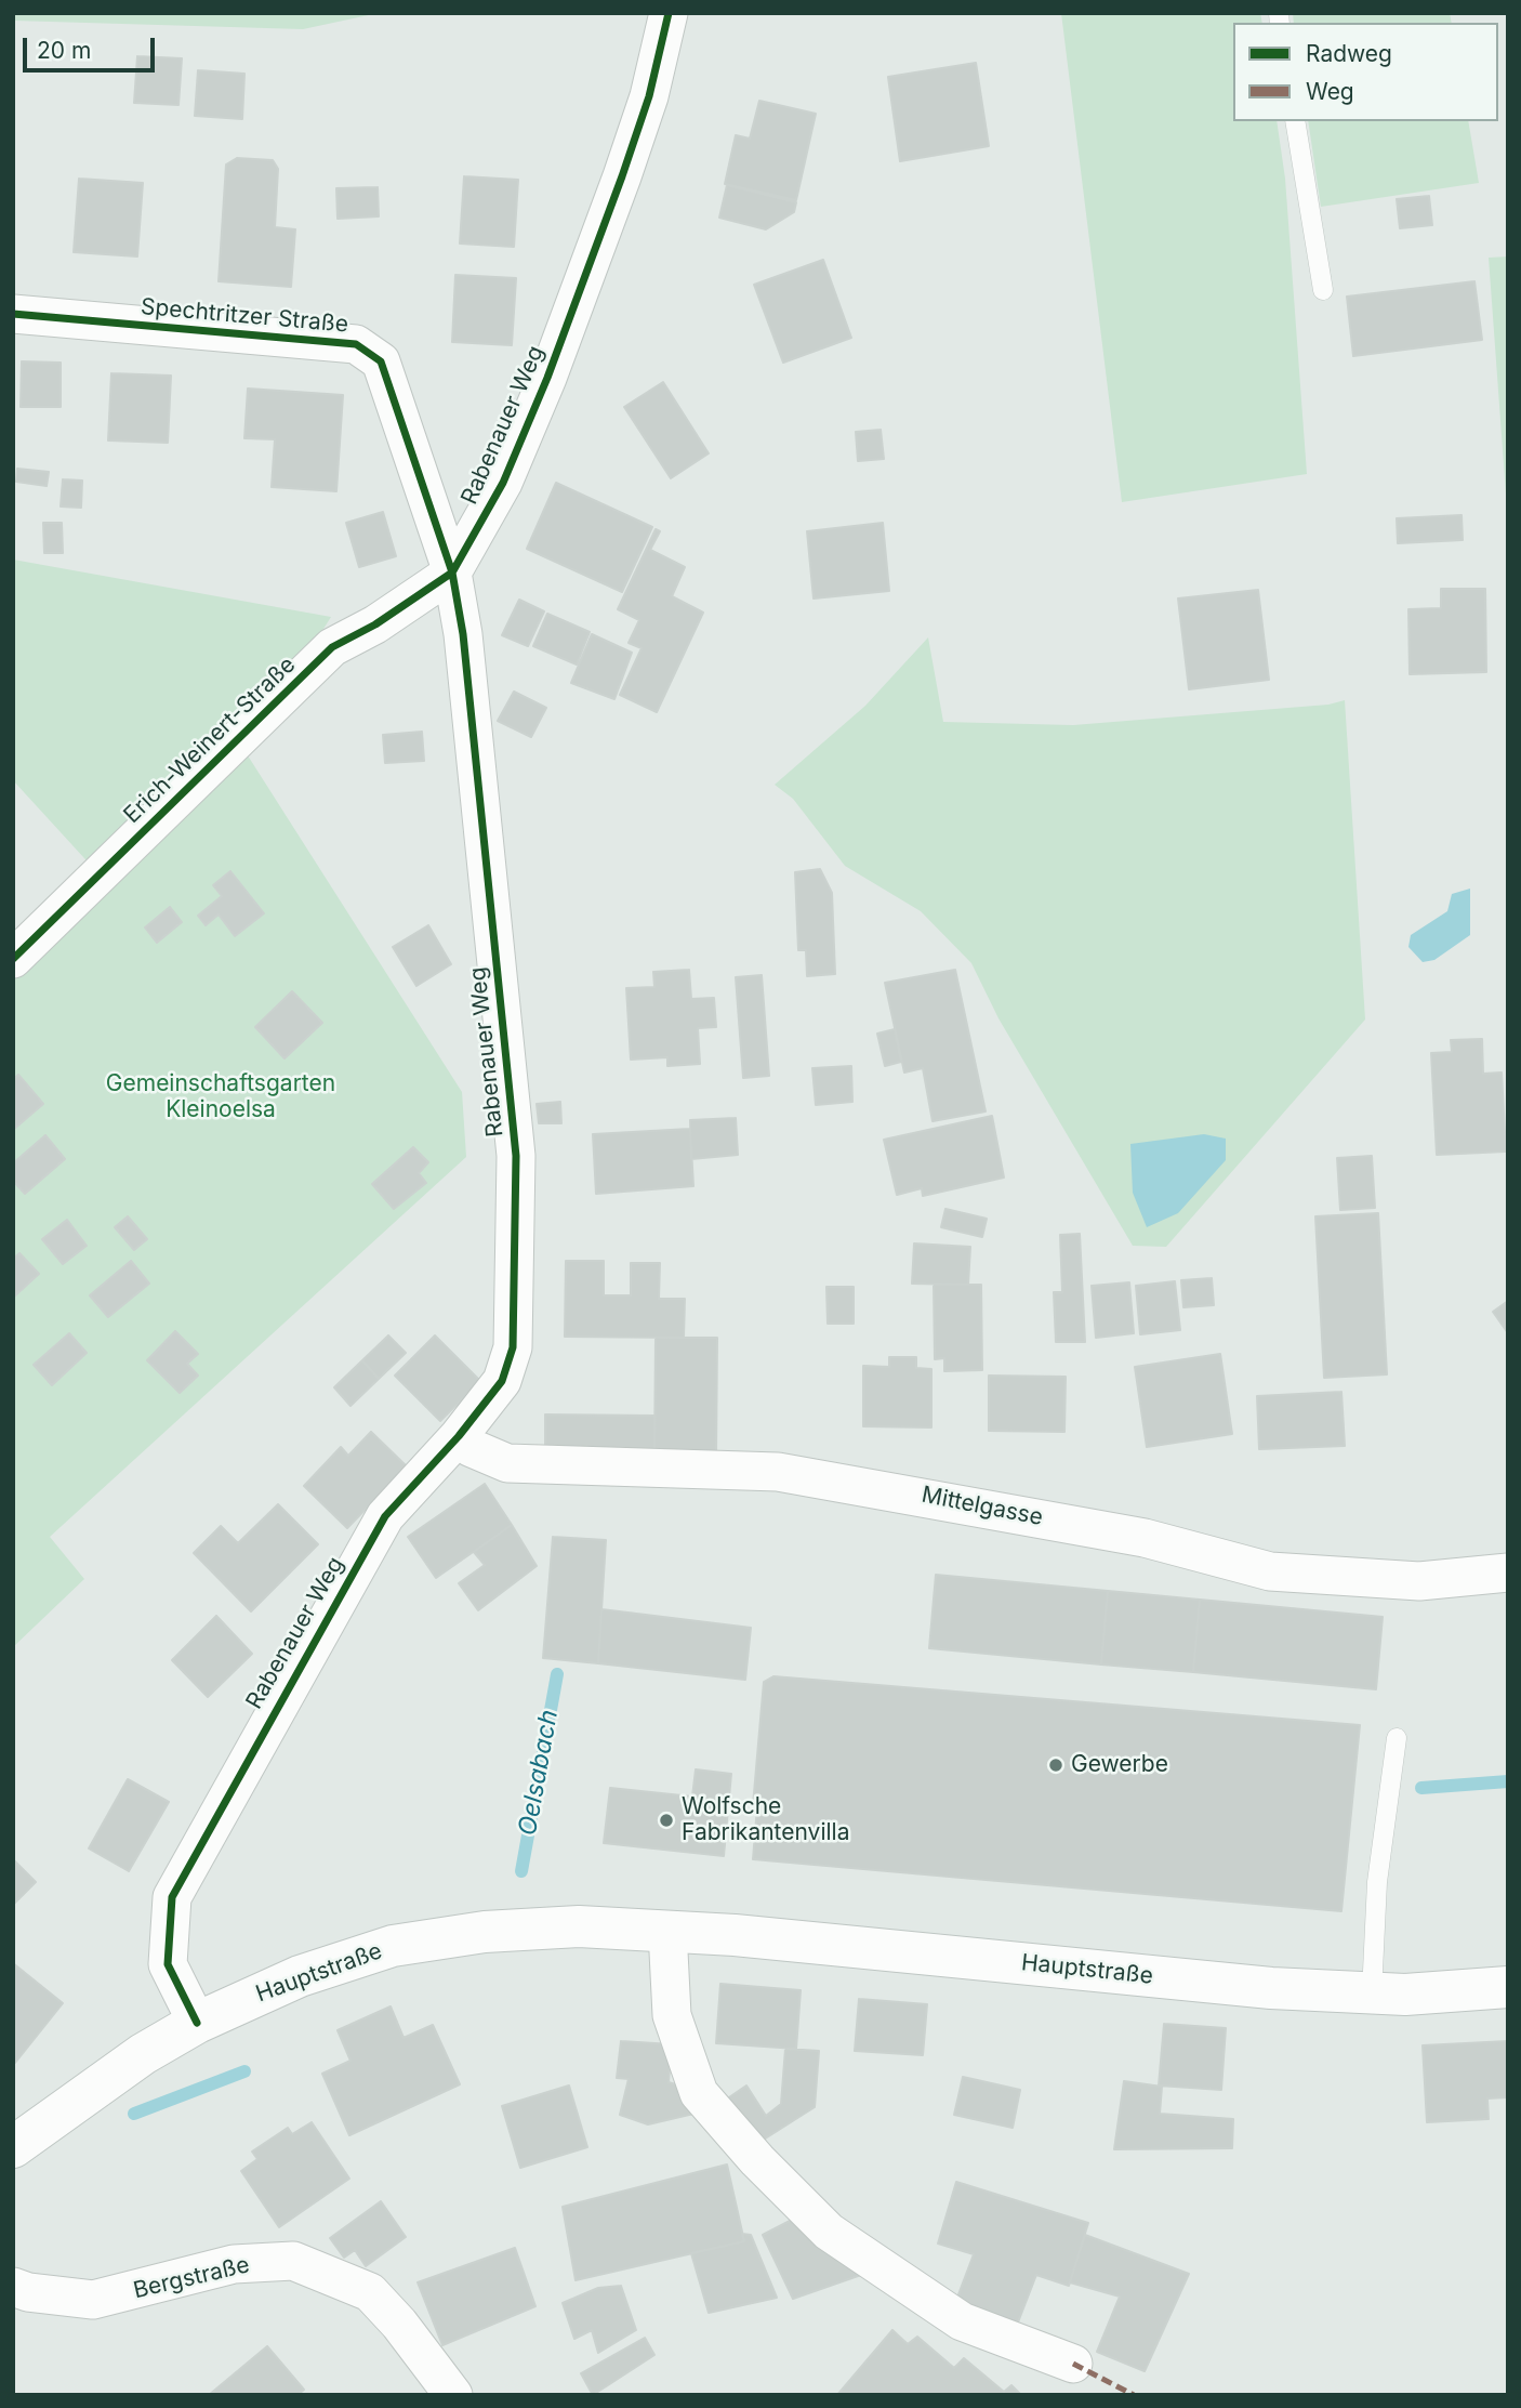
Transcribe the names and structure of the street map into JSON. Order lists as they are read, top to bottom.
{
  "streets": {
    "main road": ["Hauptstraße"],
    "street": [
      "Spechtritzer Straße",
      "Rabenauer Weg",
      "Erich-Weinert-Straße",
      "Mittelgasse",
      "Bergstraße"
    ]
  },
  "crossings": [
    ["Spechtritzer Straße", "Rabenauer Weg"],
    ["Spechtritzer Straße", "Erich-Weinert-Straße"],
    ["Rabenauer Weg", "Erich-Weinert-Straße"],
    ["Rabenauer Weg", "Mittelgasse"],
    ["Rabenauer Weg", "Hauptstraße"]
  ],
  "water": ["Oelsabach"],
  "parks": ["Gemeinschaftsgarten Kleinoelsa"],
  "places": ["Gewerbe", "Wolfsche Fabrikantenvilla"],
  "legend": ["Radweg", "Weg"],
  "scale_bar": "20 m"
}
